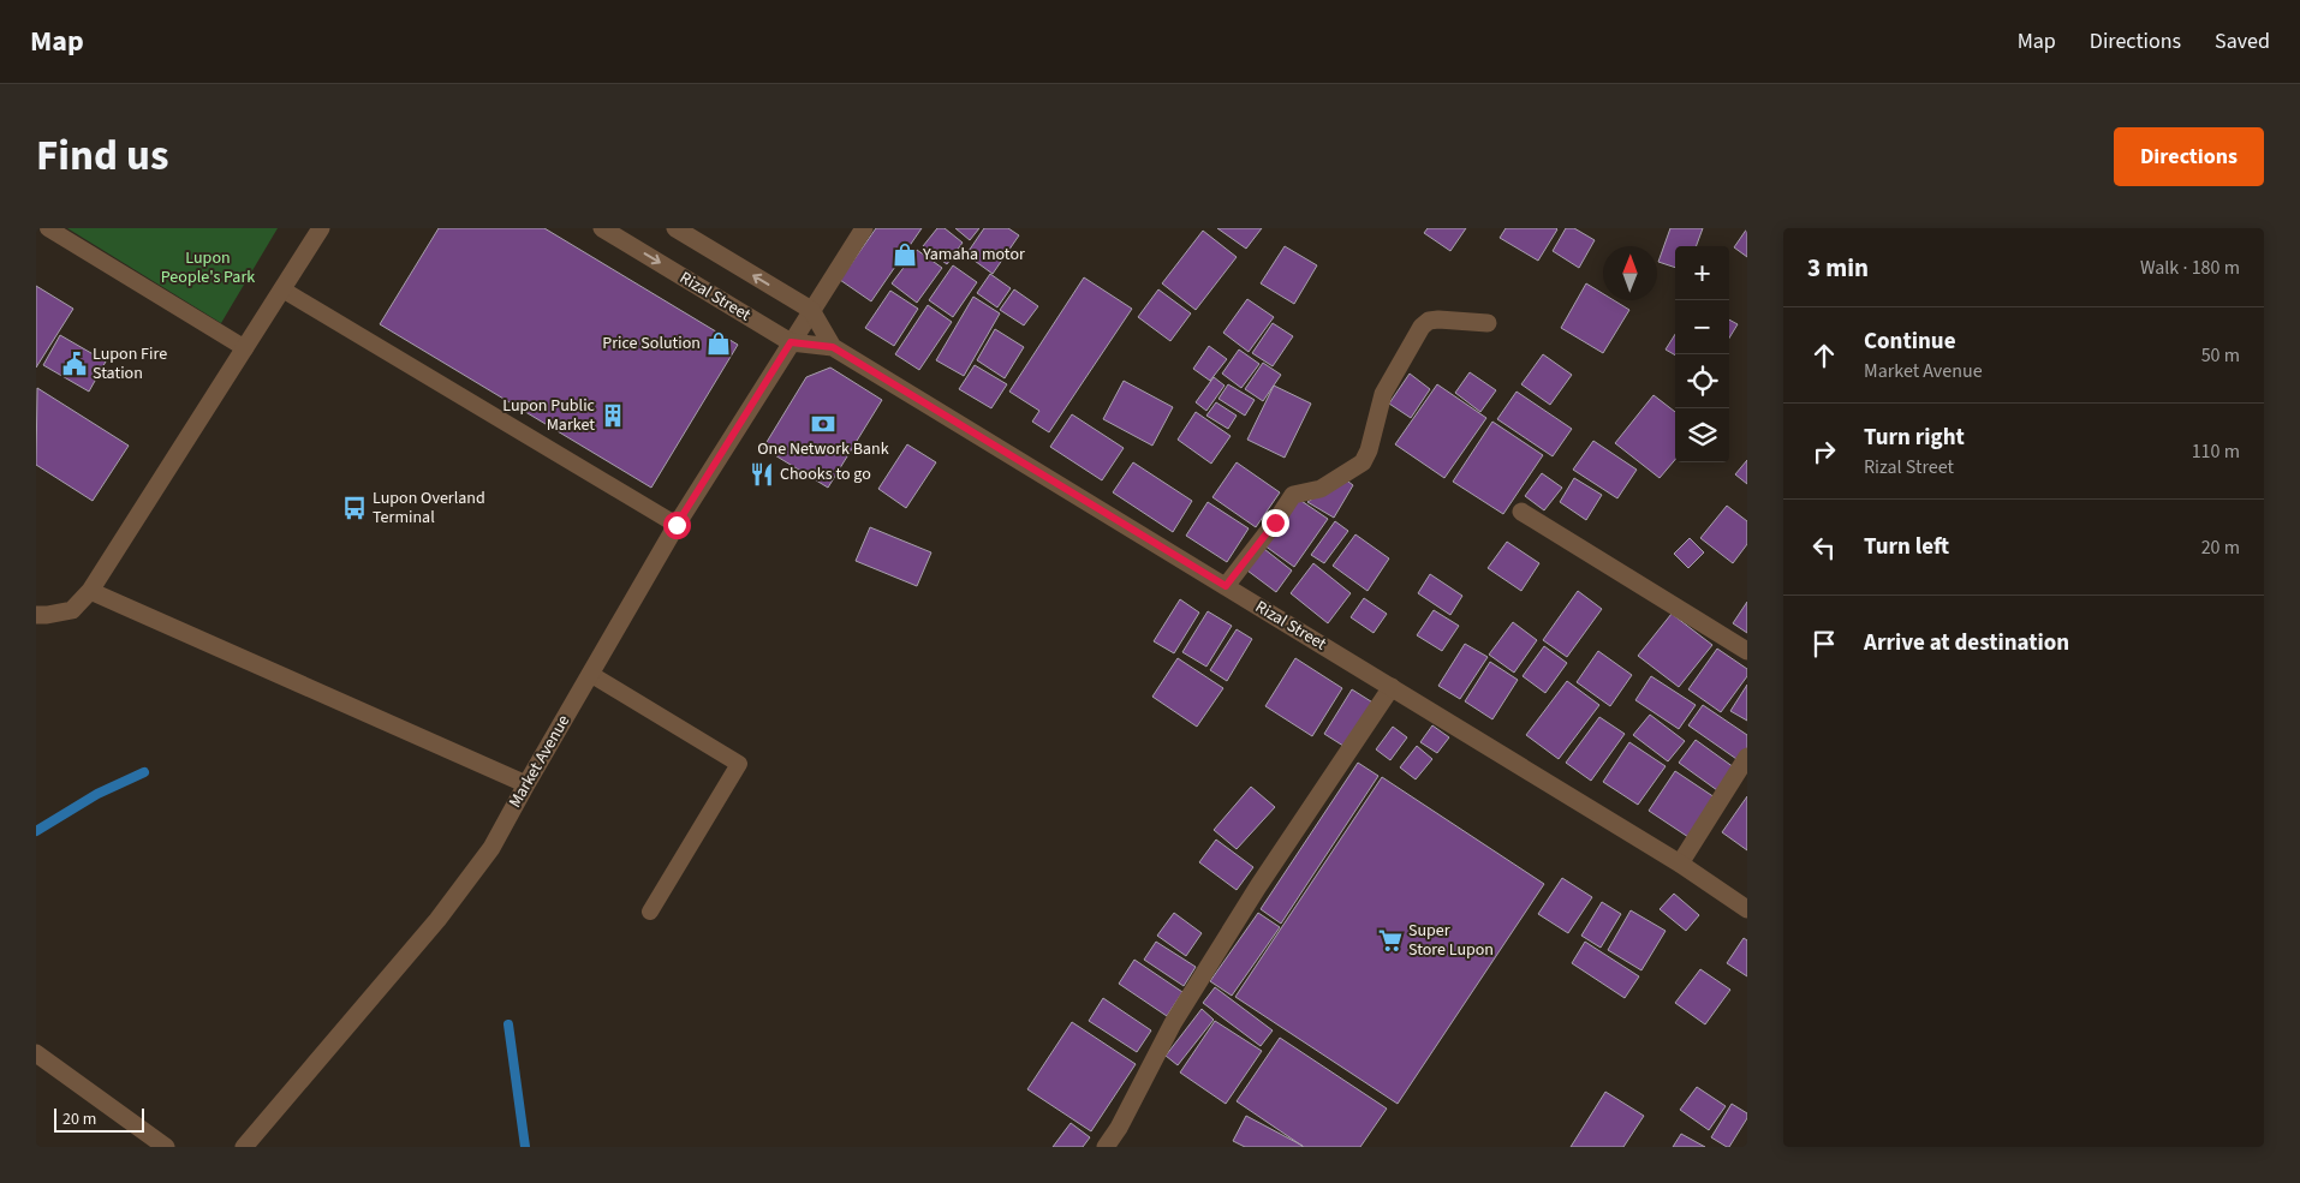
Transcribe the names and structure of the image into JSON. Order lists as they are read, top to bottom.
{
  "streets": {
    "street": ["Rizal Street", "Market Avenue"]
  },
  "crossings": [
    ["Rizal Street", "Market Avenue"]
  ],
  "parks": ["Lupon People's Park"],
  "places": {
    "shop": ["Yamaha motor", "Price Solution"],
    "public building": ["Lupon Fire Station"],
    "building": ["Lupon Public Market"],
    "bank": ["One Network Bank"],
    "restaurant": ["Chooks to go"],
    "bus stop": ["Lupon Overland Terminal"],
    "supermarket": ["Super Store Lupon"]
  },
  "scale_bar": "20 m",
  "north": "top",
  "page": {
    "header": "Map",
    "nav": ["Map", "Directions", "Saved"],
    "title": "Find us",
    "buttons": "Directions",
    "heading": ["3 min", "Walk · 180 m"],
    "map_buttons": ["+", "−"],
    "list": [
      ["Continue", "Market Avenue", "50 m"],
      ["Turn right", "Rizal Street", "110 m"],
      ["Turn left", "20 m"],
      "Arrive at destination"
    ],
    "scale": "20 m"
  }
}
